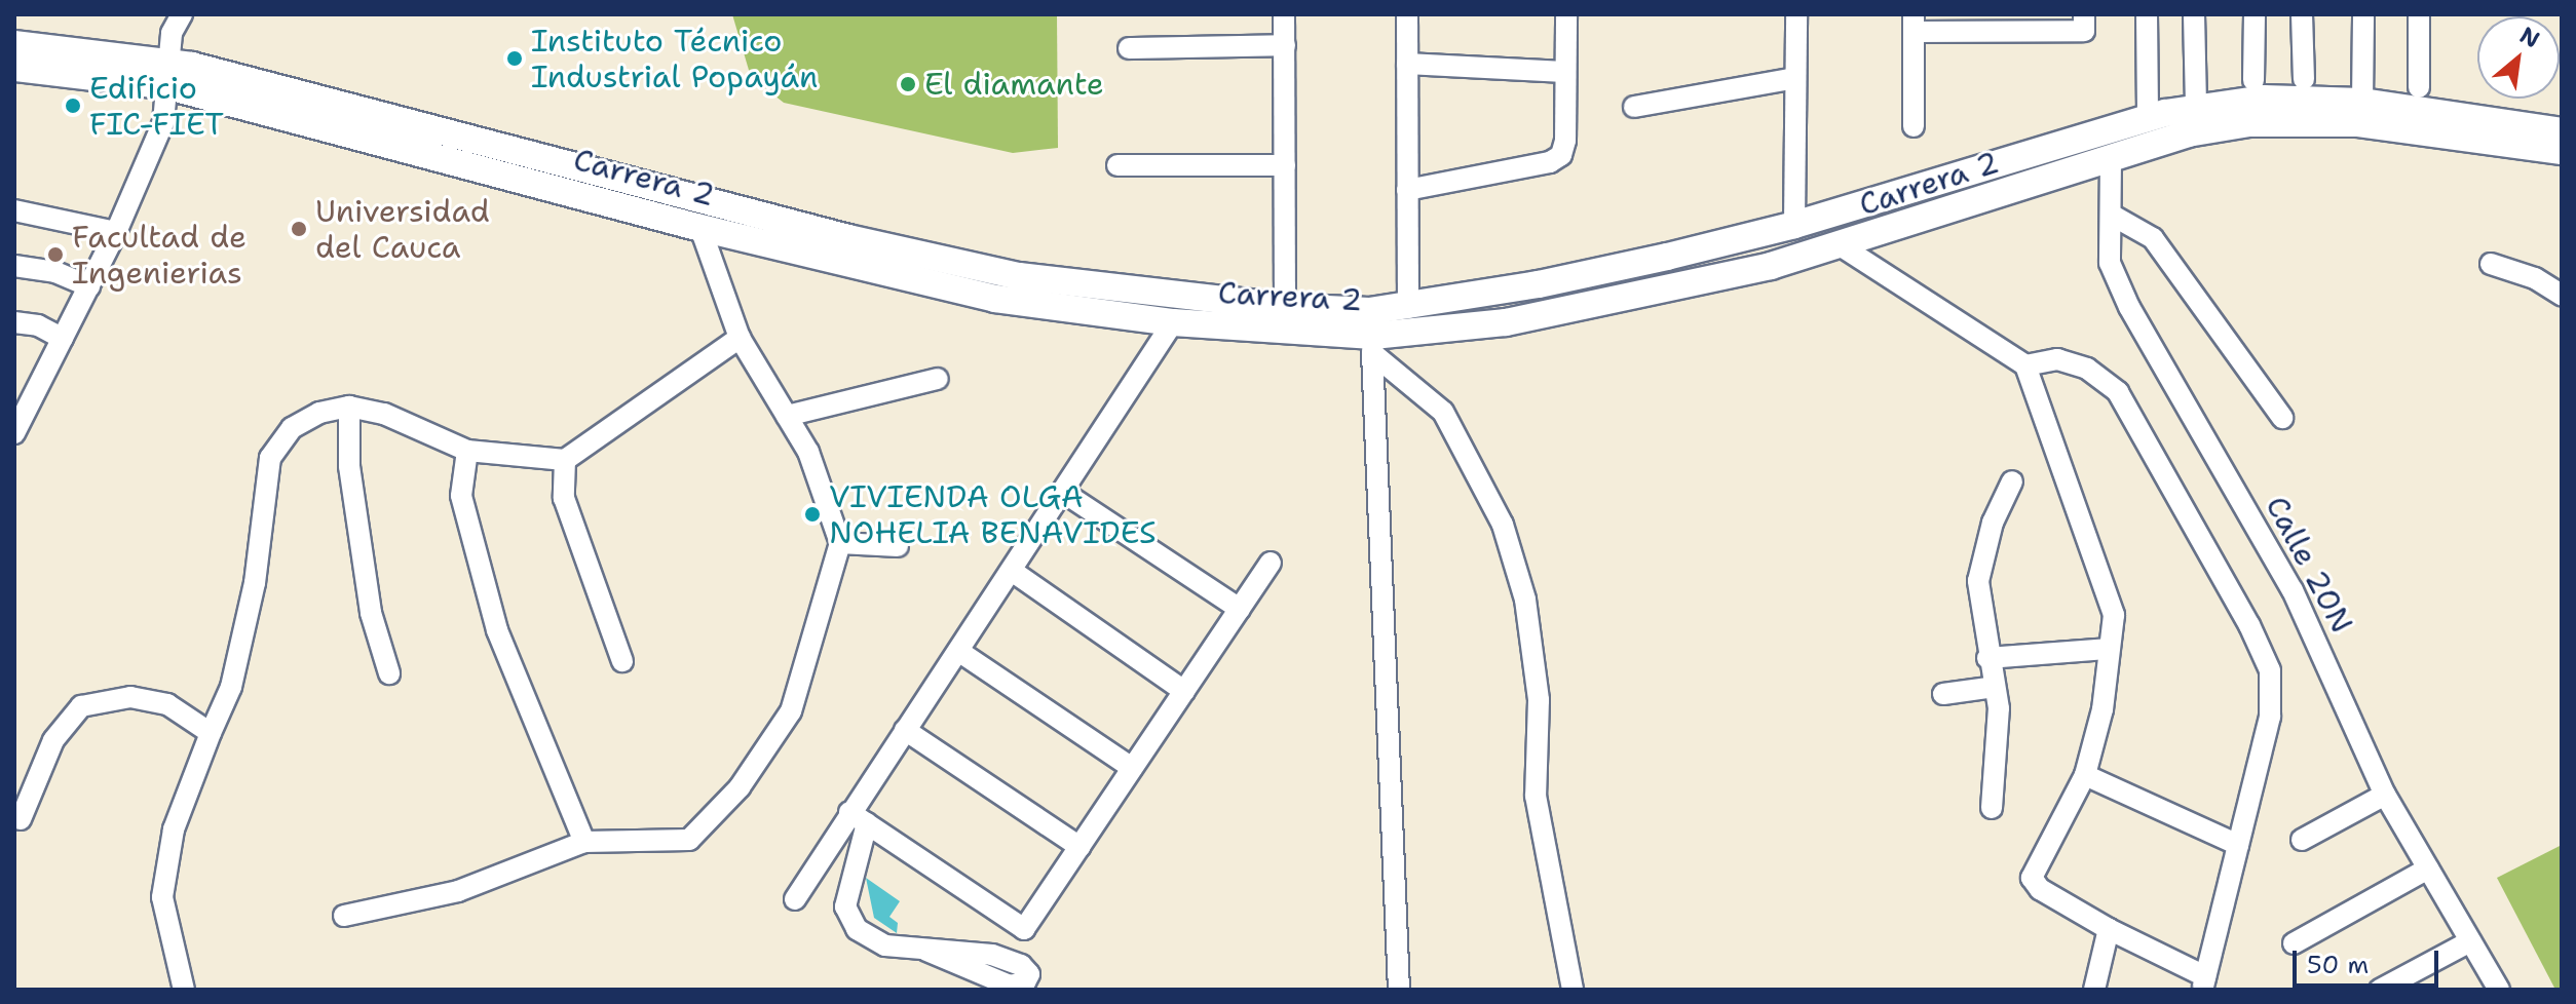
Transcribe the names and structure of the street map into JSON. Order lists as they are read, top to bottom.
{
  "streets": {
    "main road": ["Carrera 2"],
    "street": ["Calle 20N"]
  },
  "crossings": [
    ["Carrera 2", "Calle 20N"]
  ],
  "places": [
    "Instituto Técnico Industrial Popayán",
    "El diamante",
    "Edificio FIC-FIET",
    "Universidad del Cauca",
    "Facultad de Ingenierias",
    "VIVIENDA OLGA NOHELIA BENAVIDES"
  ],
  "scale_bar": "50 m",
  "north": "top right"
}
